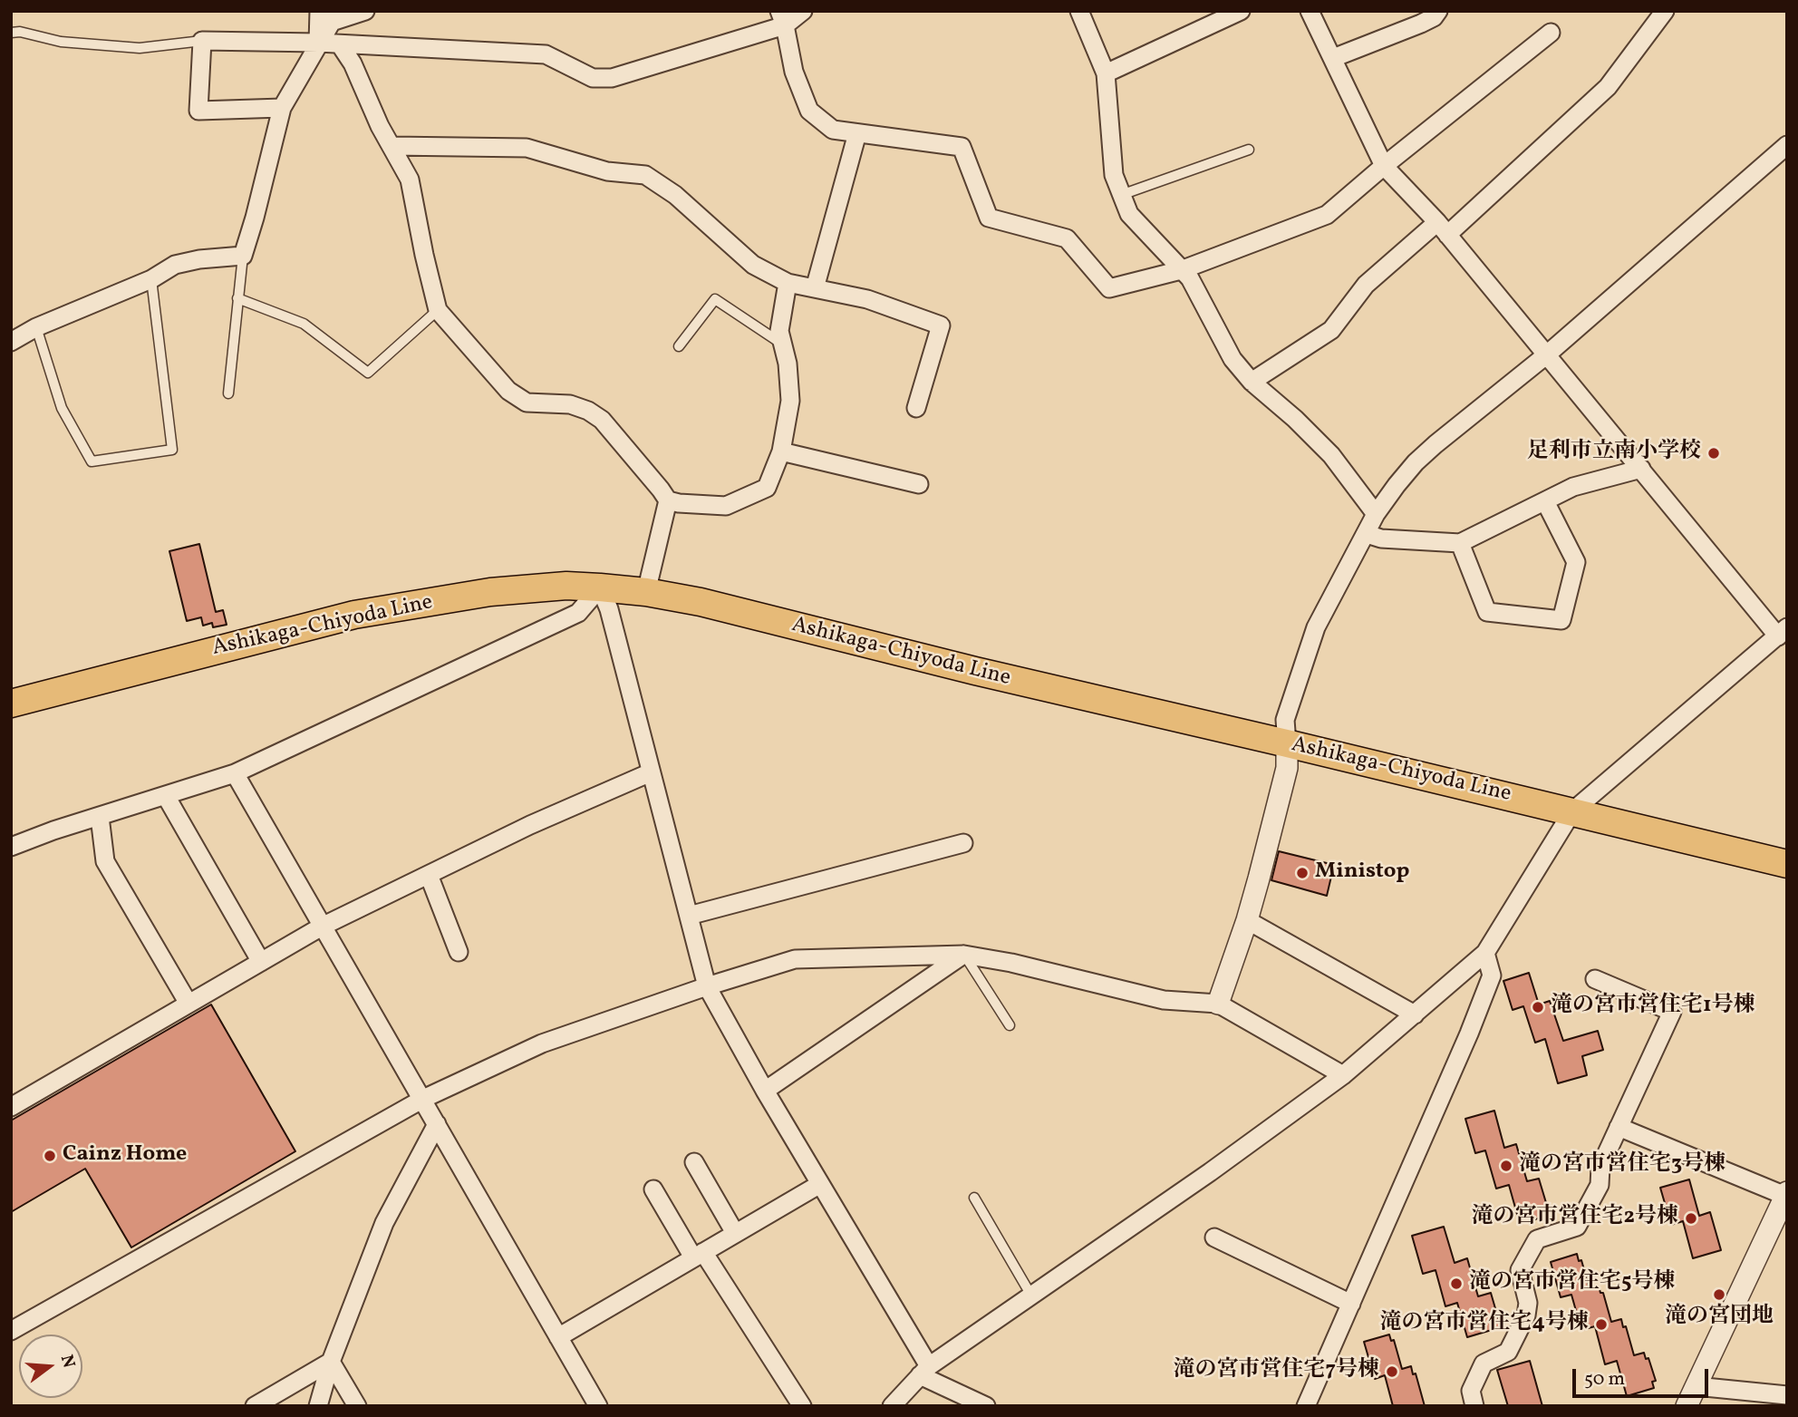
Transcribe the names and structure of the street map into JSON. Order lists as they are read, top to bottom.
{
  "streets": {
    "main road": ["Ashikaga-Chiyoda Line"]
  },
  "places": [
    "足利市立南小学校",
    "Ministop",
    "滝の宮市営住宅1号棟",
    "Cainz Home",
    "滝の宮市営住宅3号棟",
    "滝の宮市営住宅2号棟",
    "滝の宮市営住宅5号棟",
    "滝の宮団地",
    "滝の宮市営住宅4号棟",
    "滝の宮市営住宅7号棟"
  ],
  "scale_bar": "50 m",
  "north": "right"
}
